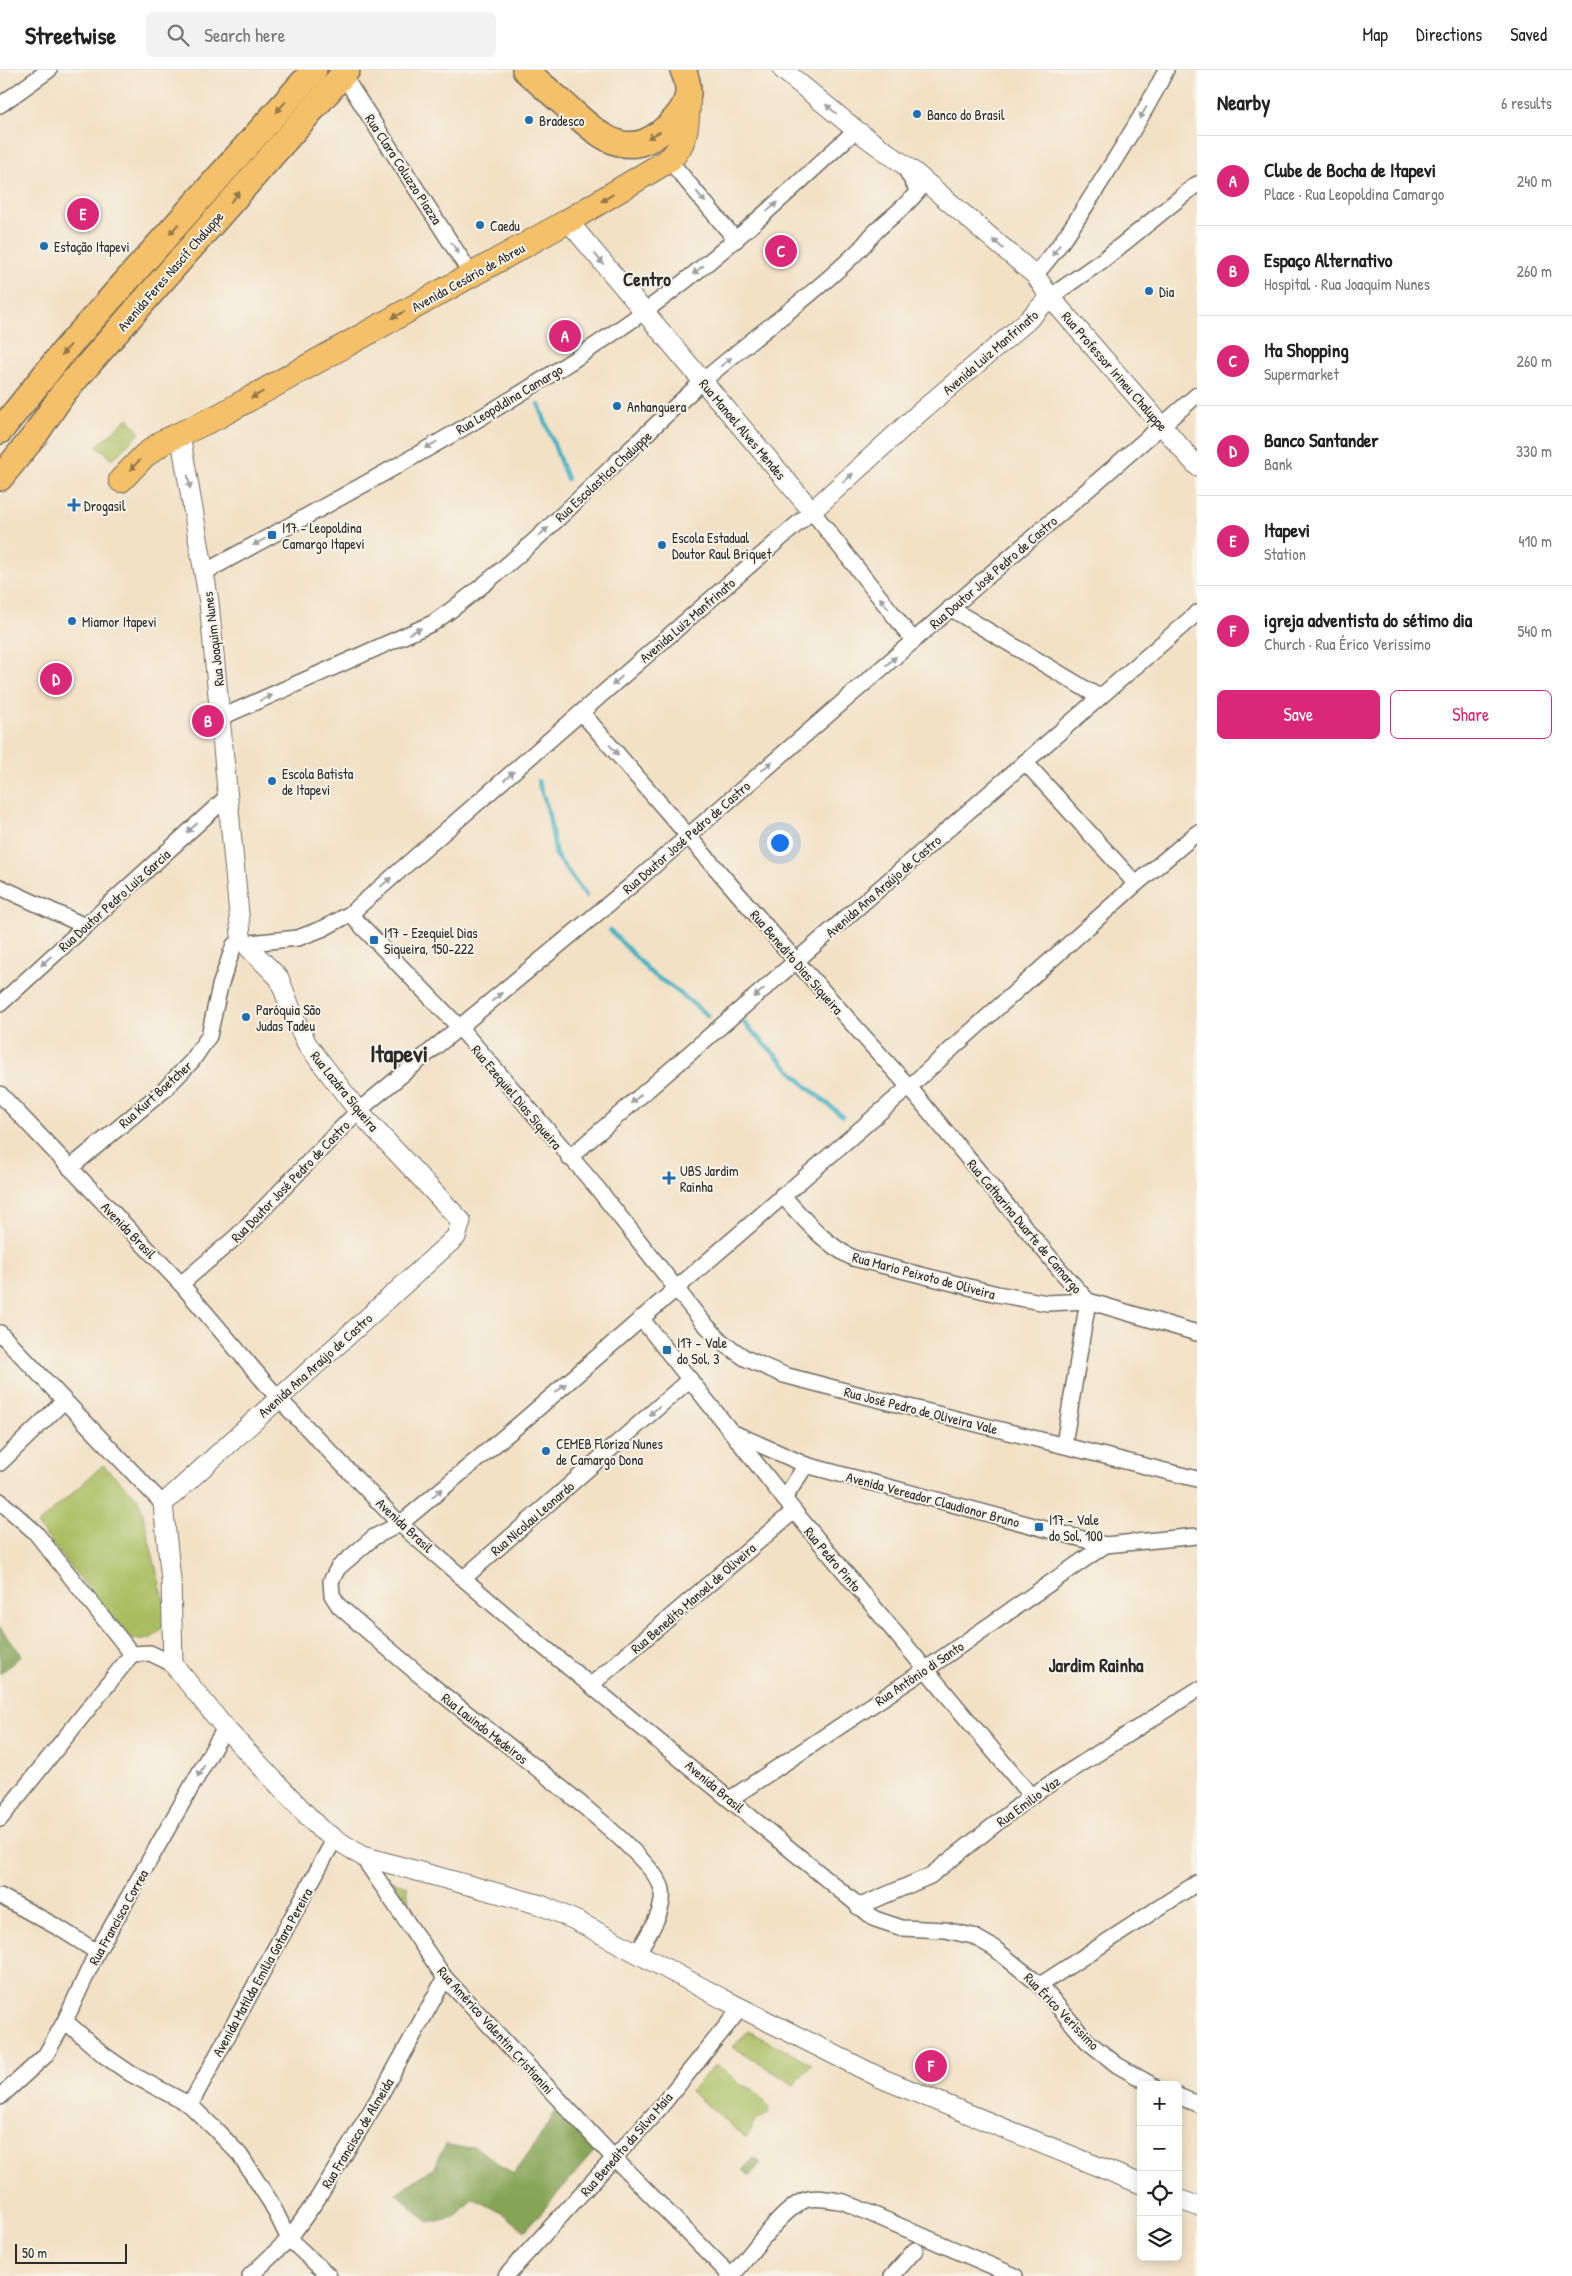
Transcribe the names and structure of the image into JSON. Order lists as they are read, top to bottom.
{
  "streets": {
    "highway": ["Avenida Feres Nascif Chaluppe", "Avenida Cesário de Abreu"],
    "street": [
      "Rua Clara Coluzzo Piazza",
      "Avenida Luiz Manfrinato",
      "Rua Professor Irineu Chaluppe",
      "Rua Leopoldina Camargo",
      "Rua Manoel Alves Mendes",
      "Rua Escolastica Chaluppe",
      "Rua Doutor José Pedro de Castro",
      "Rua Joaquim Nunes",
      "Avenida Ana Araújo de Castro",
      "Rua Doutor Pedro Luiz Garcia",
      "Rua Benedito Dias Siqueira",
      "Rua Lazára Siqueira",
      "Rua Kurt Boetcher",
      "Rua Ezequiel Dias Siqueira",
      "Rua Catharina Duarte de Camargo",
      "Avenida Brasil",
      "Rua Mario Peixoto de Oliveira",
      "Rua José Pedro de Oliveira Vale",
      "Avenida Vereador Claudionor Bruno",
      "Rua Nicolau Leonardo",
      "Rua Pedro Pinto",
      "Rua Benedito Manoel de Oliveira",
      "Rua Antônio di Santo",
      "Rua Lauindo Medeiros",
      "Rua Emilio Vaz",
      "Rua Francisco Correa",
      "Avenida Matilda Emília Gotara Pereira",
      "Rua Érico Verissimo",
      "Rua Américo Valentin Cristianini",
      "Rua Francisco de Almeida",
      "Rua Benedito da Silva Maia"
    ]
  },
  "crossings": [
    ["Rua Clara Coluzzo Piazza", "Avenida Feres Nascif Chaluppe"],
    ["Rua Clara Coluzzo Piazza", "Avenida Cesário de Abreu"],
    ["Avenida Cesário de Abreu", "Rua Manoel Alves Mendes"],
    ["Avenida Cesário de Abreu", "Rua Joaquim Nunes"],
    ["Avenida Luiz Manfrinato", "Rua Professor Irineu Chaluppe"],
    ["Avenida Luiz Manfrinato", "Rua Manoel Alves Mendes"],
    ["Avenida Luiz Manfrinato", "Rua Joaquim Nunes"],
    ["Avenida Luiz Manfrinato", "Rua Lazára Siqueira"],
    ["Avenida Luiz Manfrinato", "Rua Kurt Boetcher"],
    ["Avenida Luiz Manfrinato", "Rua Ezequiel Dias Siqueira"],
    ["Rua Professor Irineu Chaluppe", "Rua Leopoldina Camargo"],
    ["Rua Professor Irineu Chaluppe", "Rua Escolastica Chaluppe"],
    ["Rua Professor Irineu Chaluppe", "Rua Doutor José Pedro de Castro"],
    ["Rua Leopoldina Camargo", "Rua Manoel Alves Mendes"],
    ["Rua Leopoldina Camargo", "Rua Joaquim Nunes"],
    ["Rua Manoel Alves Mendes", "Rua Escolastica Chaluppe"],
    ["Rua Manoel Alves Mendes", "Rua Doutor José Pedro de Castro"],
    ["Rua Escolastica Chaluppe", "Rua Joaquim Nunes"],
    ["Rua Doutor José Pedro de Castro", "Rua Benedito Dias Siqueira"],
    ["Rua Doutor José Pedro de Castro", "Rua Lazára Siqueira"],
    ["Rua Doutor José Pedro de Castro", "Rua Ezequiel Dias Siqueira"],
    ["Rua Doutor José Pedro de Castro", "Avenida Brasil"],
    ["Rua Joaquim Nunes", "Rua Doutor Pedro Luiz Garcia"],
    ["Rua Joaquim Nunes", "Rua Lazára Siqueira"],
    ["Rua Joaquim Nunes", "Rua Kurt Boetcher"],
    ["Avenida Ana Araújo de Castro", "Rua Benedito Dias Siqueira"],
    ["Avenida Ana Araújo de Castro", "Rua Lazára Siqueira"],
    ["Avenida Ana Araújo de Castro", "Rua Ezequiel Dias Siqueira"],
    ["Avenida Ana Araújo de Castro", "Avenida Brasil"],
    ["Rua Benedito Dias Siqueira", "Rua Catharina Duarte de Camargo"],
    ["Rua Benedito Dias Siqueira", "Rua Lauindo Medeiros"],
    ["Rua Lazára Siqueira", "Rua Kurt Boetcher"],
    ["Rua Kurt Boetcher", "Avenida Brasil"],
    ["Rua Ezequiel Dias Siqueira", "Rua José Pedro de Oliveira Vale"],
    ["Rua Ezequiel Dias Siqueira", "Rua Lauindo Medeiros"],
    ["Rua Catharina Duarte de Camargo", "Rua Mario Peixoto de Oliveira"],
    ["Rua Catharina Duarte de Camargo", "Rua Lauindo Medeiros"],
    ["Avenida Brasil", "Rua Nicolau Leonardo"],
    ["Avenida Brasil", "Rua Benedito Manoel de Oliveira"],
    ["Avenida Brasil", "Rua Antônio di Santo"],
    ["Avenida Brasil", "Rua Lauindo Medeiros"],
    ["Avenida Brasil", "Rua Emilio Vaz"],
    ["Avenida Brasil", "Rua Érico Verissimo"],
    ["Rua Mario Peixoto de Oliveira", "Rua Lauindo Medeiros"],
    ["Rua José Pedro de Oliveira Vale", "Rua Lauindo Medeiros"],
    ["Avenida Vereador Claudionor Bruno", "Rua Pedro Pinto"],
    ["Avenida Vereador Claudionor Bruno", "Rua Benedito Manoel de Oliveira"],
    ["Avenida Vereador Claudionor Bruno", "Rua Antônio di Santo"],
    ["Rua Nicolau Leonardo", "Rua Pedro Pinto"],
    ["Rua Pedro Pinto", "Rua Benedito Manoel de Oliveira"],
    ["Rua Pedro Pinto", "Rua Antônio di Santo"],
    ["Rua Pedro Pinto", "Rua Lauindo Medeiros"],
    ["Rua Pedro Pinto", "Rua Emilio Vaz"],
    ["Rua Emilio Vaz", "Rua Érico Verissimo"],
    ["Rua Francisco Correa", "Rua Américo Valentin Cristianini"],
    ["Avenida Matilda Emília Gotara Pereira", "Rua Américo Valentin Cristianini"],
    ["Rua Américo Valentin Cristianini", "Rua Francisco de Almeida"],
    ["Rua Américo Valentin Cristianini", "Rua Benedito da Silva Maia"]
  ],
  "one_way": [
    "Rua Clara Coluzzo Piazza",
    "Avenida Cesário de Abreu",
    "Rua Professor Irineu Chaluppe",
    "Rua Escolastica Chaluppe",
    "Rua Doutor José Pedro de Castro",
    "Rua Doutor Pedro Luiz Garcia",
    "Rua Nicolau Leonardo"
  ],
  "districts": ["Centro", "Itapevi", "Jardim Rainha"],
  "places": {
    "other": [
      "Banco do Brasil",
      "Bradesco",
      "Caedu",
      "Estação Itapevi",
      "Dia",
      "Anhanguera",
      "Escola Estadual Doutor Raul Briquet",
      "Miamor Itapevi",
      "Escola Batista de Itapevi",
      "Paróquia São Judas Tadeu",
      "CEMEB Floriza Nunes de Camargo Dona"
    ],
    "health": ["Drogasil", "UBS Jardim Rainha"],
    "transit": [
      "I17 - Leopoldina Camargo Itapevi",
      "I17 - Ezequiel Dias Siqueira, 150-222",
      "I17 - Vale do Sol, 3",
      "I17 - Vale do Sol, 100"
    ]
  },
  "scale_bar": "50 m",
  "page": {
    "header": "Streetwise",
    "search": "Search here",
    "nav": ["Map", "Directions", "Saved"],
    "heading": ["Nearby", "6 results"],
    "list": [
      {
        "mark": "A",
        "name": "Clube de Bocha de Itapevi",
        "note": "Place · Rua Leopoldina Camargo",
        "value": "240 m"
      },
      {
        "mark": "B",
        "name": "Espaço Alternativo",
        "note": "Hospital · Rua Joaquim Nunes",
        "value": "260 m"
      },
      {
        "mark": "C",
        "name": "Ita Shopping",
        "note": "Supermarket",
        "value": "260 m"
      },
      {
        "mark": "D",
        "name": "Banco Santander",
        "note": "Bank",
        "value": "330 m"
      },
      {
        "mark": "E",
        "name": "Itapevi",
        "note": "Station",
        "value": "410 m"
      },
      {
        "mark": "F",
        "name": "igreja adventista do sétimo dia",
        "note": "Church · Rua Érico Verissimo",
        "value": "540 m"
      }
    ],
    "pins": [
      "E",
      "C",
      "A",
      "D",
      "B",
      "F"
    ],
    "buttons": ["Save", "Share"],
    "map_buttons": ["+", "−"],
    "scale": "50 m"
  }
}
